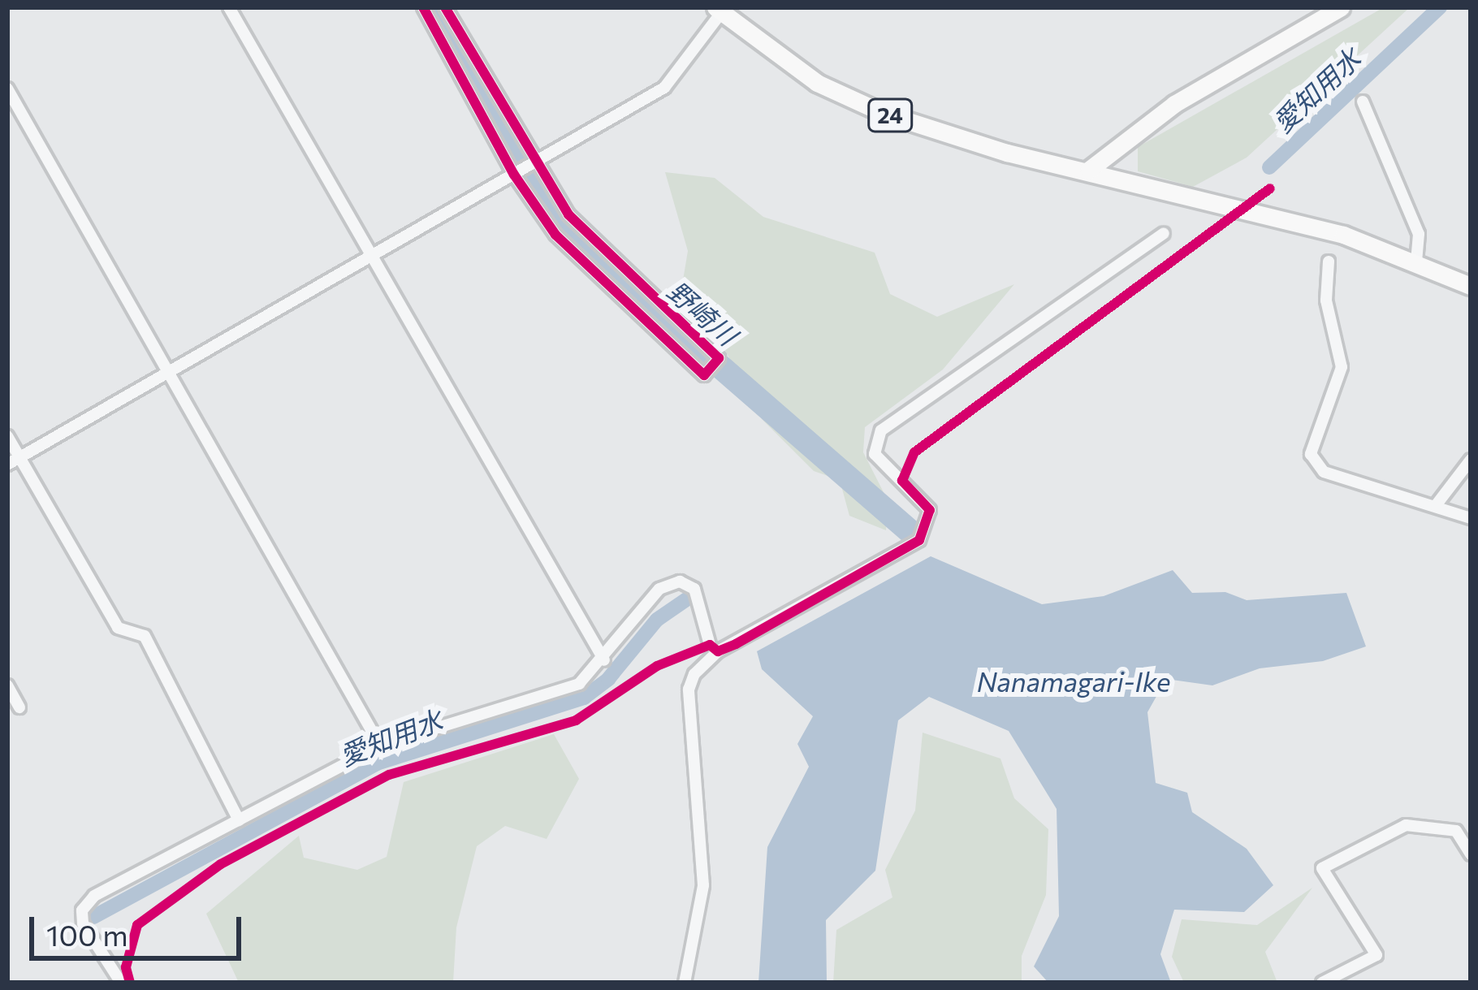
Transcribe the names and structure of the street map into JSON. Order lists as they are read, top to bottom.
{
  "streets": {
    "main road": ["24"]
  },
  "water": ["愛知用水", "野崎川", "Nanamagari-Ike"],
  "scale_bar": "100 m"
}
